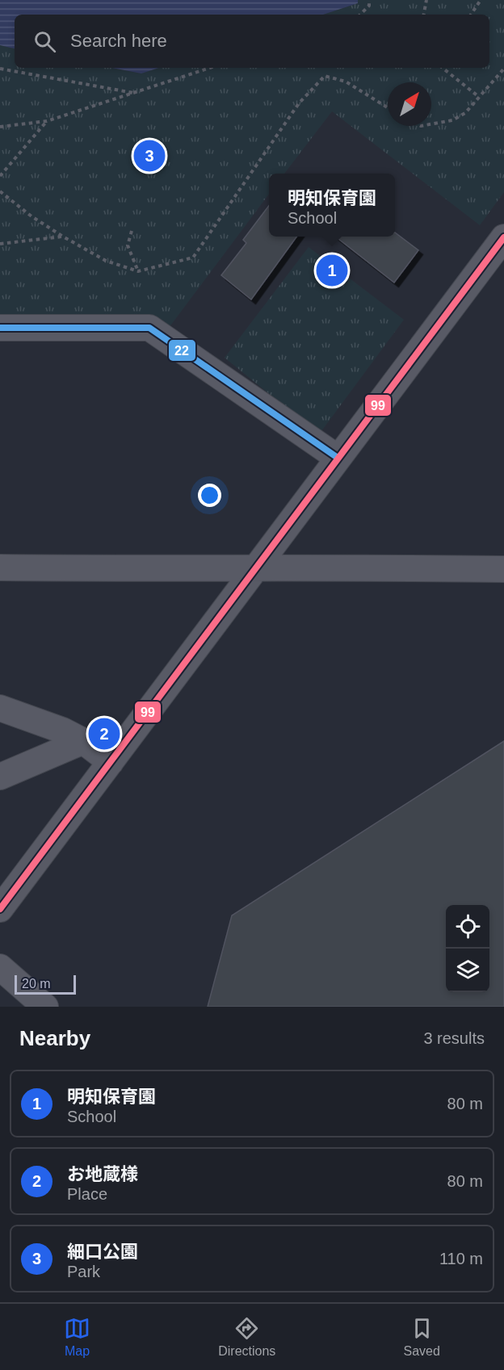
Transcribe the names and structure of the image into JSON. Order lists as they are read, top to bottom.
{
  "lines": ["transit line 99", "transit line 22"],
  "scale_bar": "20 m",
  "north": "top right",
  "page": {
    "search": "Search here",
    "pins": ["3", "1", "2"],
    "popup": ["明知保育園", "School"],
    "scale": "20 m",
    "heading": ["Nearby", "3 results"],
    "list": [
      {
        "mark": "1",
        "name": "明知保育園",
        "note": "School",
        "value": "80 m"
      },
      {
        "mark": "2",
        "name": "お地蔵様",
        "note": "Place",
        "value": "80 m"
      },
      {
        "mark": "3",
        "name": "細口公園",
        "note": "Park",
        "value": "110 m"
      }
    ],
    "nav": ["Map", "Directions", "Saved"]
  }
}
